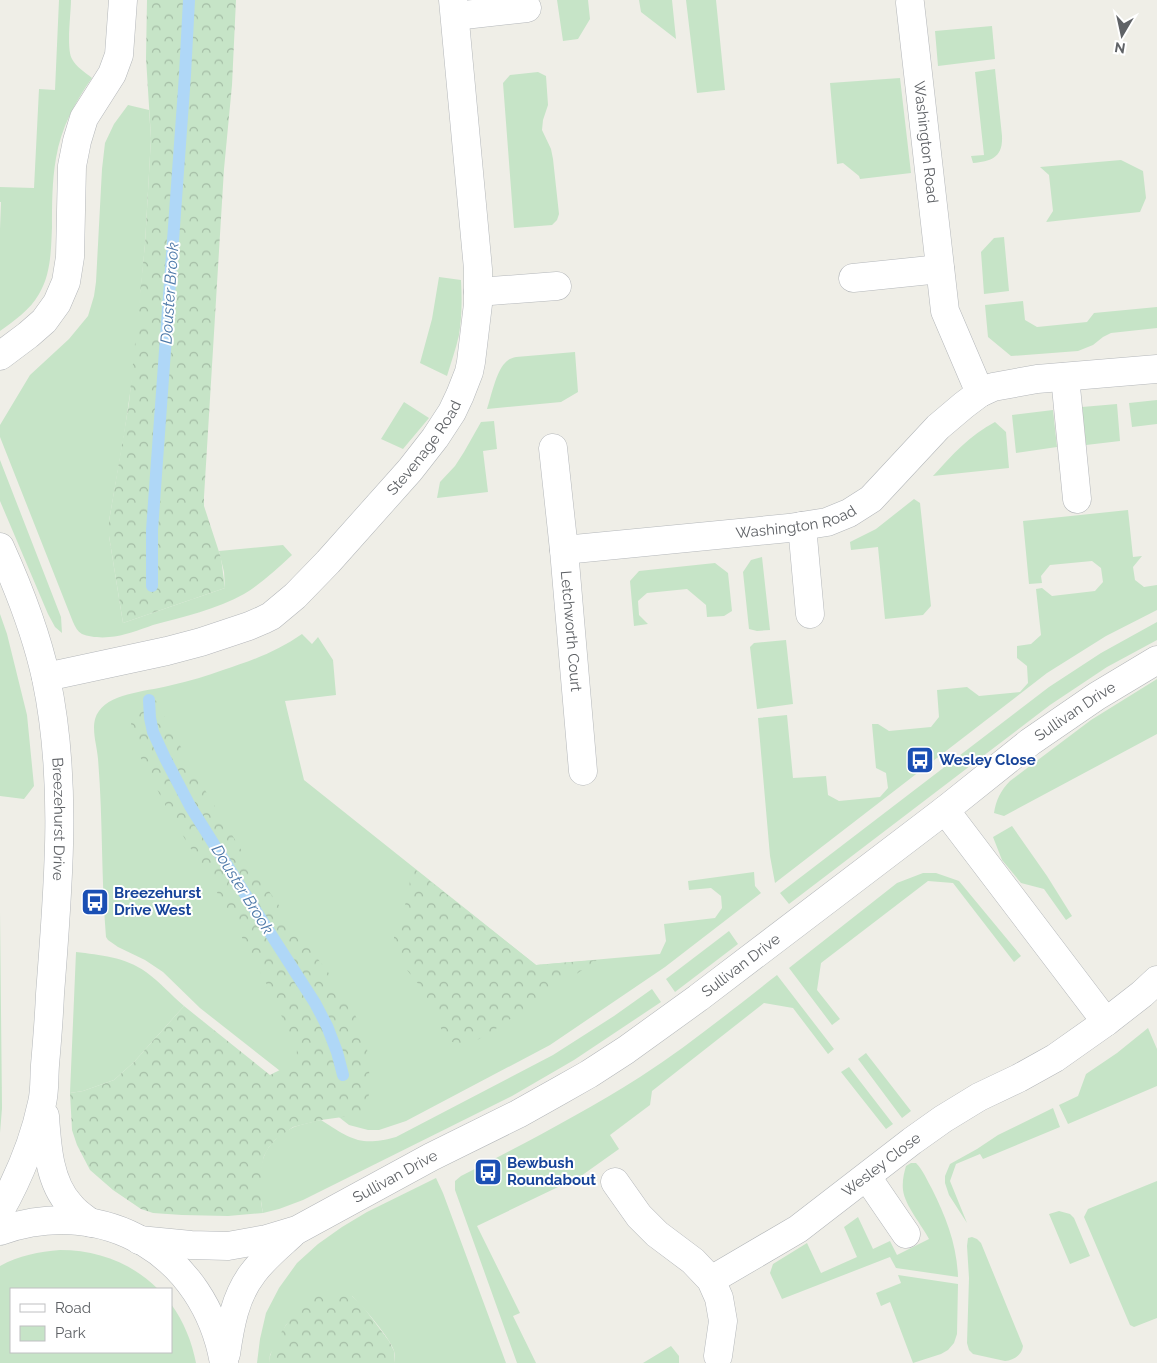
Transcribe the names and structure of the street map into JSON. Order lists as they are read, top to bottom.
{
  "streets": {
    "street": [
      "Washington Road",
      "Stevenage Road",
      "Letchworth Court",
      "Sullivan Drive",
      "Breezehurst Drive",
      "Wesley Close"
    ]
  },
  "crossings": [
    ["Washington Road", "Letchworth Court"],
    ["Stevenage Road", "Breezehurst Drive"]
  ],
  "water": ["Douster Brook"],
  "places": {
    "bus stop": ["Wesley Close", "Breezehurst Drive West", "Bewbush Roundabout"]
  },
  "legend": ["Road", "Park"],
  "north": "bottom"
}
